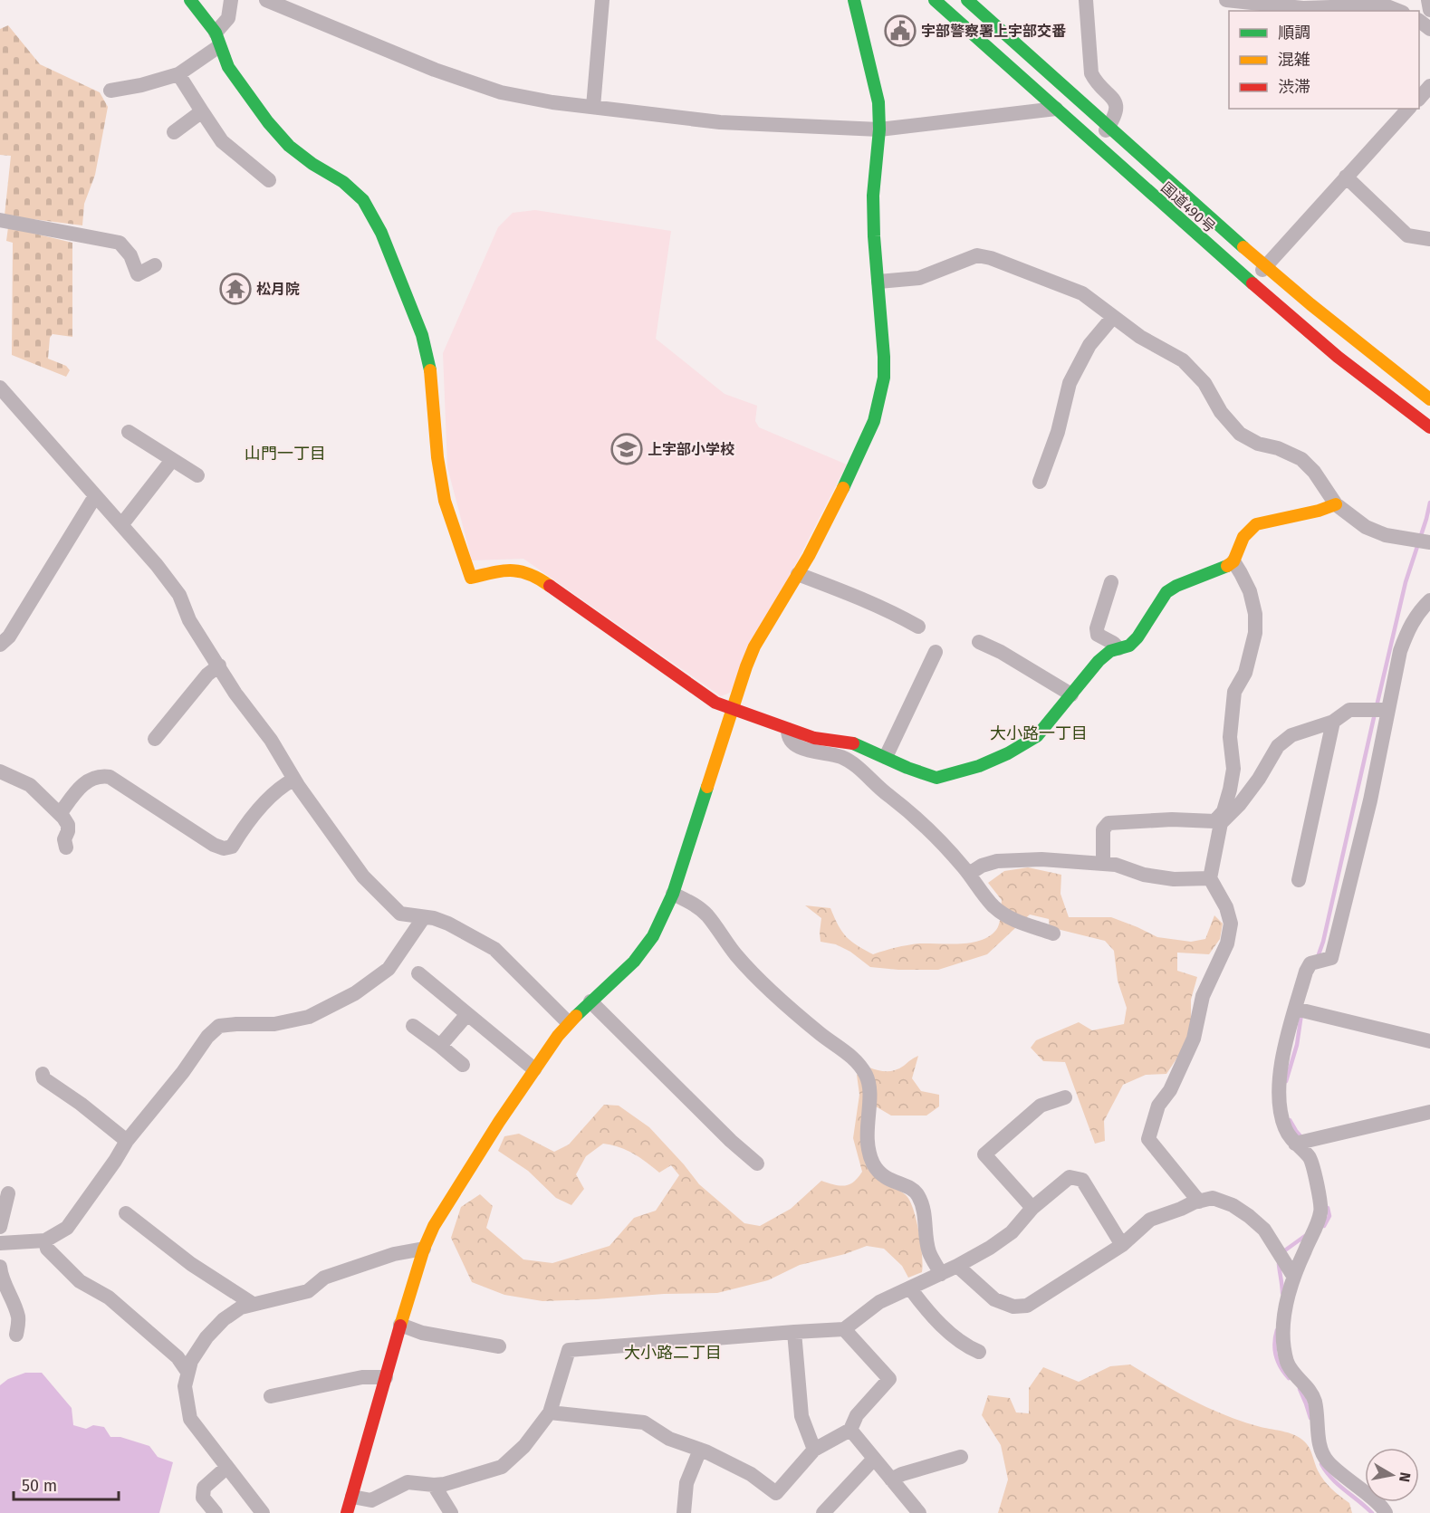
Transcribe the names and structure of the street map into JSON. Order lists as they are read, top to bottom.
{
  "streets": {
    "main road": ["国道490号"]
  },
  "districts": ["山門一丁目", "大小路一丁目", "大小路二丁目"],
  "places": {
    "public building": ["宇部警察署上宇部交番"],
    "temple": ["松月院"],
    "school or university": ["上宇部小学校"]
  },
  "legend": ["順調", "混雑", "渋滞"],
  "scale_bar": "50 m",
  "north": "right"
}
